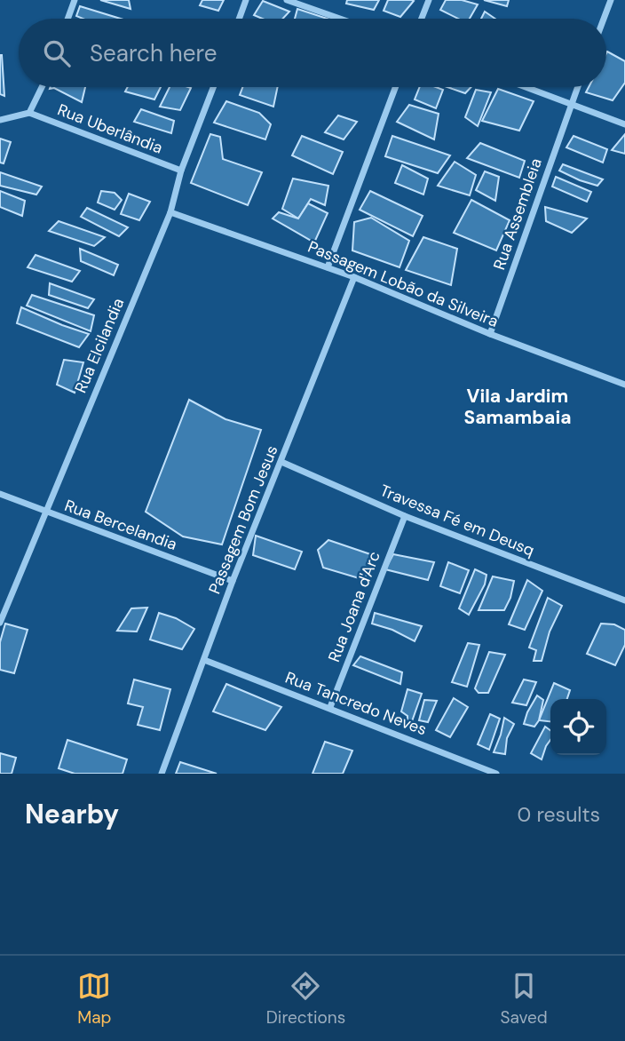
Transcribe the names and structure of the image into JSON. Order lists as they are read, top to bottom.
{
  "streets": {
    "street": [
      "Rua Uberlândia",
      "Rua Assembleia",
      "Passagem Lobão da Silveira",
      "Rua Elcilandia",
      "Passagem Bom Jesus",
      "Travessa Fé em Deusq",
      "Rua Bercelandia",
      "Rua Joana d'Arc",
      "Rua Tancredo Neves"
    ]
  },
  "crossings": [
    ["Rua Uberlândia", "Rua Elcilandia"],
    ["Rua Assembleia", "Passagem Lobão da Silveira"],
    ["Passagem Lobão da Silveira", "Rua Elcilandia"],
    ["Passagem Lobão da Silveira", "Passagem Bom Jesus"],
    ["Rua Elcilandia", "Rua Bercelandia"],
    ["Passagem Bom Jesus", "Travessa Fé em Deusq"],
    ["Passagem Bom Jesus", "Rua Bercelandia"],
    ["Passagem Bom Jesus", "Rua Tancredo Neves"],
    ["Travessa Fé em Deusq", "Rua Joana d'Arc"],
    ["Rua Joana d'Arc", "Rua Tancredo Neves"]
  ],
  "districts": ["Vila Jardim Samambaia"],
  "page": {
    "search": "Search here",
    "heading": ["Nearby", "0 results"],
    "nav": ["Map", "Directions", "Saved"]
  }
}
